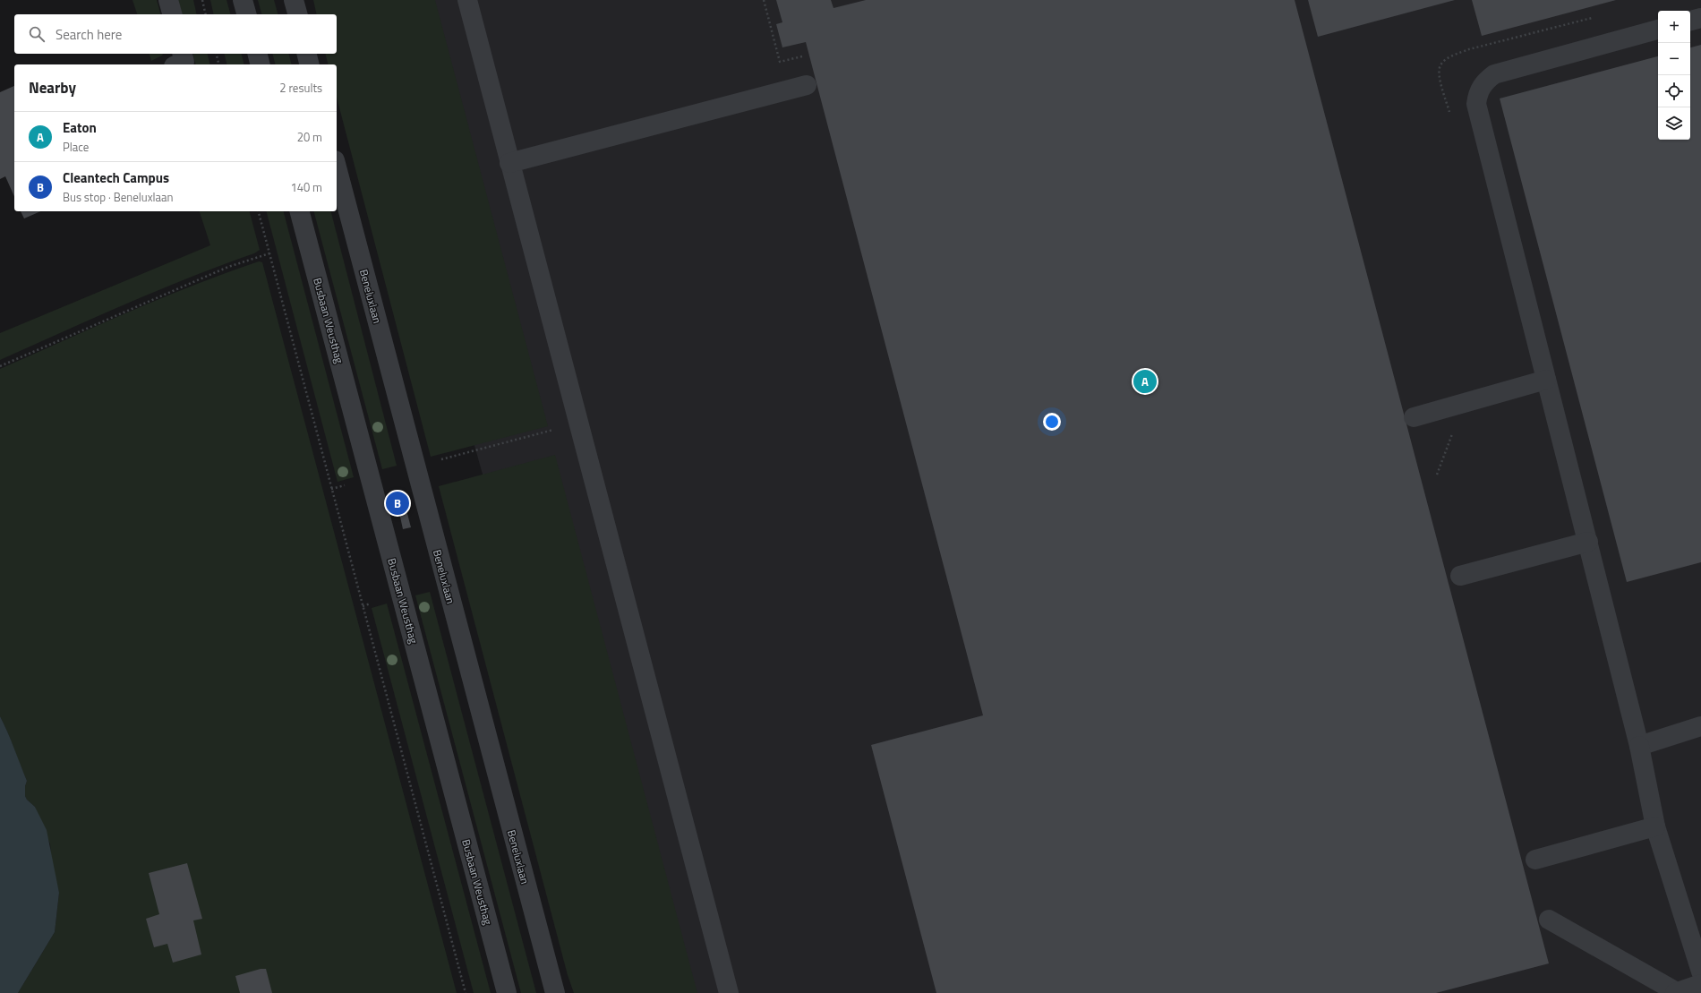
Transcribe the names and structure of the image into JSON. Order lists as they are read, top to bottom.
{
  "streets": {
    "street": ["Beneluxlaan", "Busbaan Weusthag"]
  },
  "page": {
    "map_buttons": ["+", "−"],
    "search": "Search here",
    "heading": ["Nearby", "2 results"],
    "list": [
      {
        "mark": "A",
        "name": "Eaton",
        "note": "Place",
        "value": "20 m"
      },
      {
        "mark": "B",
        "name": "Cleantech Campus",
        "note": "Bus stop · Beneluxlaan",
        "value": "140 m"
      }
    ],
    "pins": ["A", "B"]
  }
}
